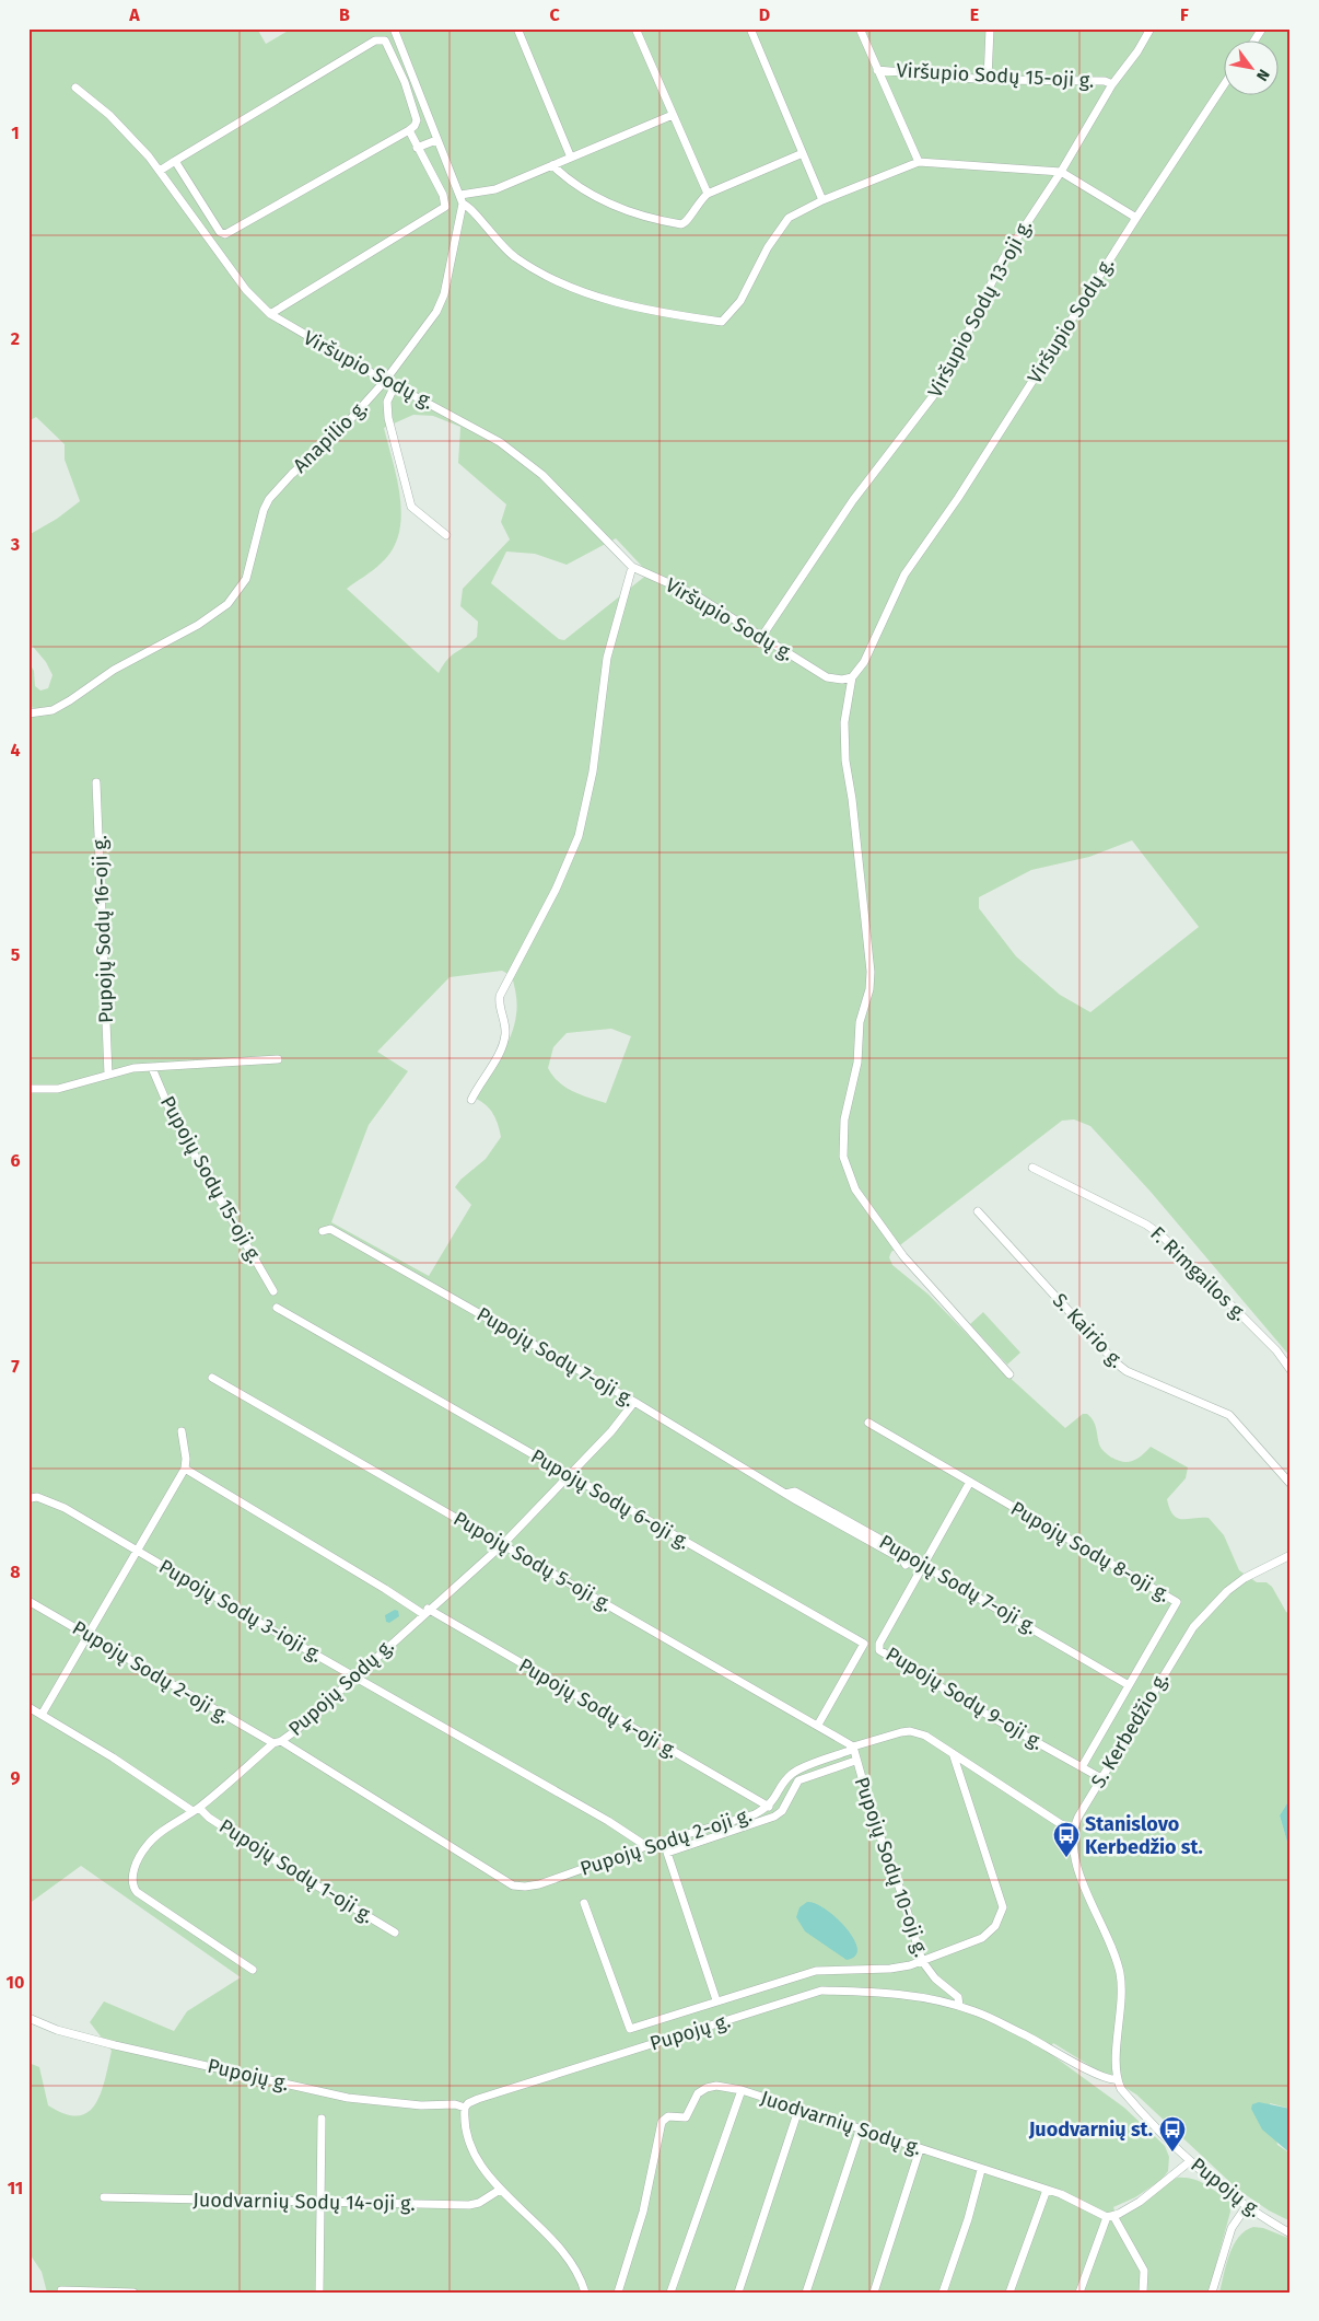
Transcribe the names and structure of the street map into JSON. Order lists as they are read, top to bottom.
{
  "streets": {
    "street": [
      "Viršupio Sodų 15-oji g.",
      "Viršupio Sodų 13-oji g.",
      "Viršupio Sodų g.",
      "Anapilio g.",
      "Pupojų Sodų 16-oji g.",
      "Pupojų Sodų 15-oji g.",
      "F. Rimgailos g.",
      "S. Kairio g.",
      "Pupojų Sodų 7-oji g.",
      "Pupojų Sodų 6-oji g.",
      "Pupojų Sodų 8-oji g.",
      "Pupojų Sodų 5-oji g.",
      "Pupojų Sodų 3-ioji g.",
      "Pupojų Sodų 2-oji g.",
      "Pupojų Sodų g.",
      "Pupojų Sodų 9-oji g.",
      "Pupojų Sodų 4-oji g.",
      "S. Kerbedžio g.",
      "Pupojų Sodų 10-oji g.",
      "Pupojų Sodų 1-oji g.",
      "Pupojų g.",
      "Juodvarnių Sodų g.",
      "Juodvarnių Sodų 14-oji g."
    ]
  },
  "crossings": [
    ["Viršupio Sodų 15-oji g.", "Viršupio Sodų 13-oji g."],
    ["Viršupio Sodų 13-oji g.", "Viršupio Sodų g."],
    ["Viršupio Sodų g.", "Anapilio g."],
    ["Pupojų Sodų 7-oji g.", "Pupojų Sodų 8-oji g."],
    ["Pupojų Sodų 7-oji g.", "Pupojų Sodų g."],
    ["Pupojų Sodų 7-oji g.", "Pupojų Sodų 9-oji g."],
    ["Pupojų Sodų 6-oji g.", "Pupojų Sodų 5-oji g."],
    ["Pupojų Sodų 6-oji g.", "Pupojų Sodų g."],
    ["Pupojų Sodų 8-oji g.", "Pupojų Sodų 9-oji g."],
    ["Pupojų Sodų 5-oji g.", "Pupojų Sodų 2-oji g."],
    ["Pupojų Sodų 5-oji g.", "Pupojų Sodų g."],
    ["Pupojų Sodų 5-oji g.", "Pupojų Sodų 10-oji g."],
    ["Pupojų Sodų 3-ioji g.", "Pupojų Sodų 2-oji g."],
    ["Pupojų Sodų 3-ioji g.", "Pupojų Sodų g."],
    ["Pupojų Sodų 2-oji g.", "Pupojų Sodų g."],
    ["Pupojų Sodų 2-oji g.", "Pupojų Sodų 4-oji g."],
    ["Pupojų Sodų 2-oji g.", "S. Kerbedžio g."],
    ["Pupojų Sodų 2-oji g.", "Pupojų Sodų 10-oji g."],
    ["Pupojų Sodų g.", "Pupojų Sodų 4-oji g."],
    ["Pupojų Sodų g.", "Pupojų Sodų 1-oji g."],
    ["Pupojų Sodų 9-oji g.", "S. Kerbedžio g."],
    ["Pupojų Sodų 10-oji g.", "Pupojų g."]
  ],
  "places": {
    "bus stop": ["Stanislovo Kerbedžio st.", "Juodvarnių st."]
  },
  "north": "bottom right",
  "grid": {
    "columns": [
      "A",
      "B",
      "C",
      "D",
      "E",
      "F"
    ],
    "rows": [
      "1",
      "2",
      "3",
      "4",
      "5",
      "6",
      "7",
      "8",
      "9",
      "10",
      "11"
    ]
  }
}
